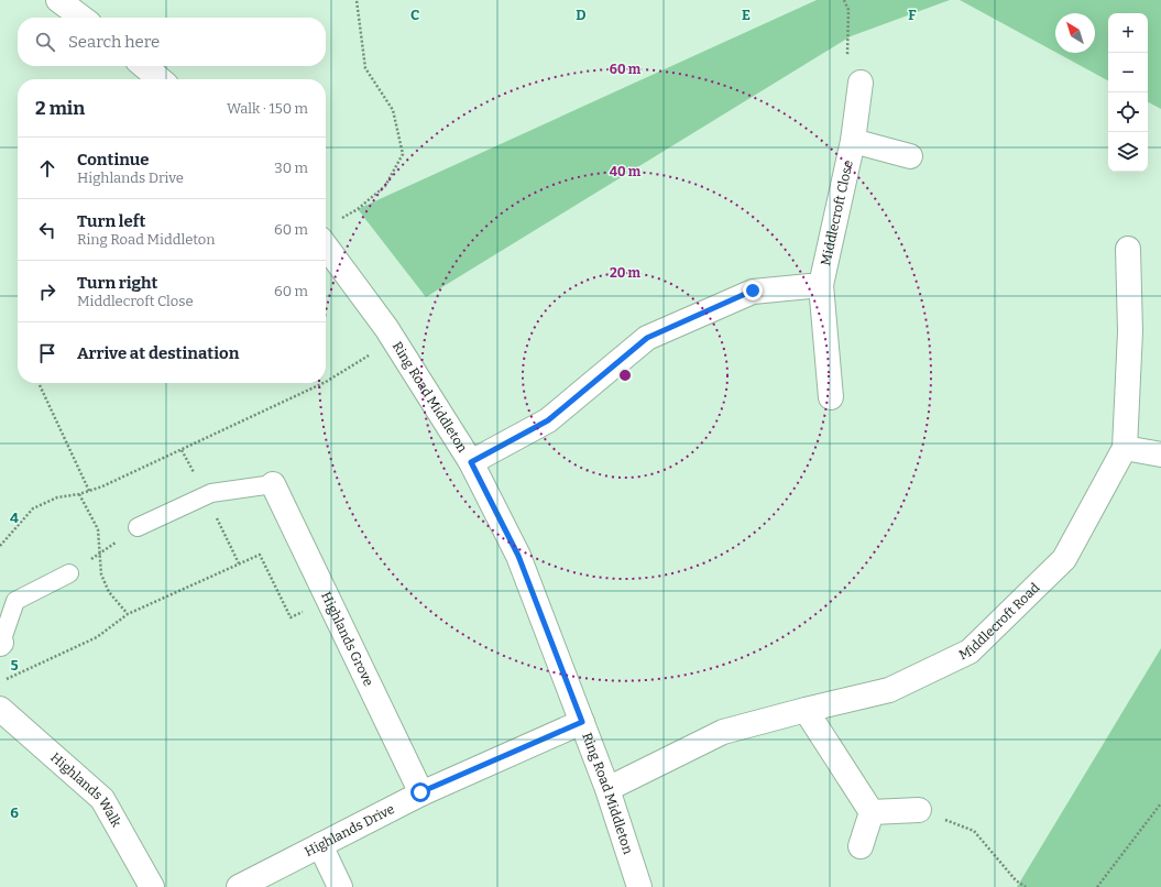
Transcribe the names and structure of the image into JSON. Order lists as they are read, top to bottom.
{
  "streets": {
    "street": [
      "Middlecroft Close",
      "Ring Road Middleton",
      "Middlecroft Road",
      "Highlands Grove",
      "Highlands Walk",
      "Highlands Drive"
    ]
  },
  "crossings": [
    ["Ring Road Middleton", "Middlecroft Road"],
    ["Ring Road Middleton", "Highlands Drive"],
    ["Highlands Grove", "Highlands Drive"]
  ],
  "north": "top left",
  "page": {
    "map_buttons": ["+", "−"],
    "search": "Search here",
    "heading": ["2 min", "Walk · 150 m"],
    "list": [
      ["Continue", "Highlands Drive", "30 m"],
      ["Turn left", "Ring Road Middleton", "60 m"],
      ["Turn right", "Middlecroft Close", "60 m"],
      "Arrive at destination"
    ]
  },
  "grid": {
    "columns": [
      "C",
      "D",
      "E",
      "F"
    ],
    "rows": ["4", "5", "6"]
  },
  "rings": ["60 m", "40 m", "20 m"]
}
